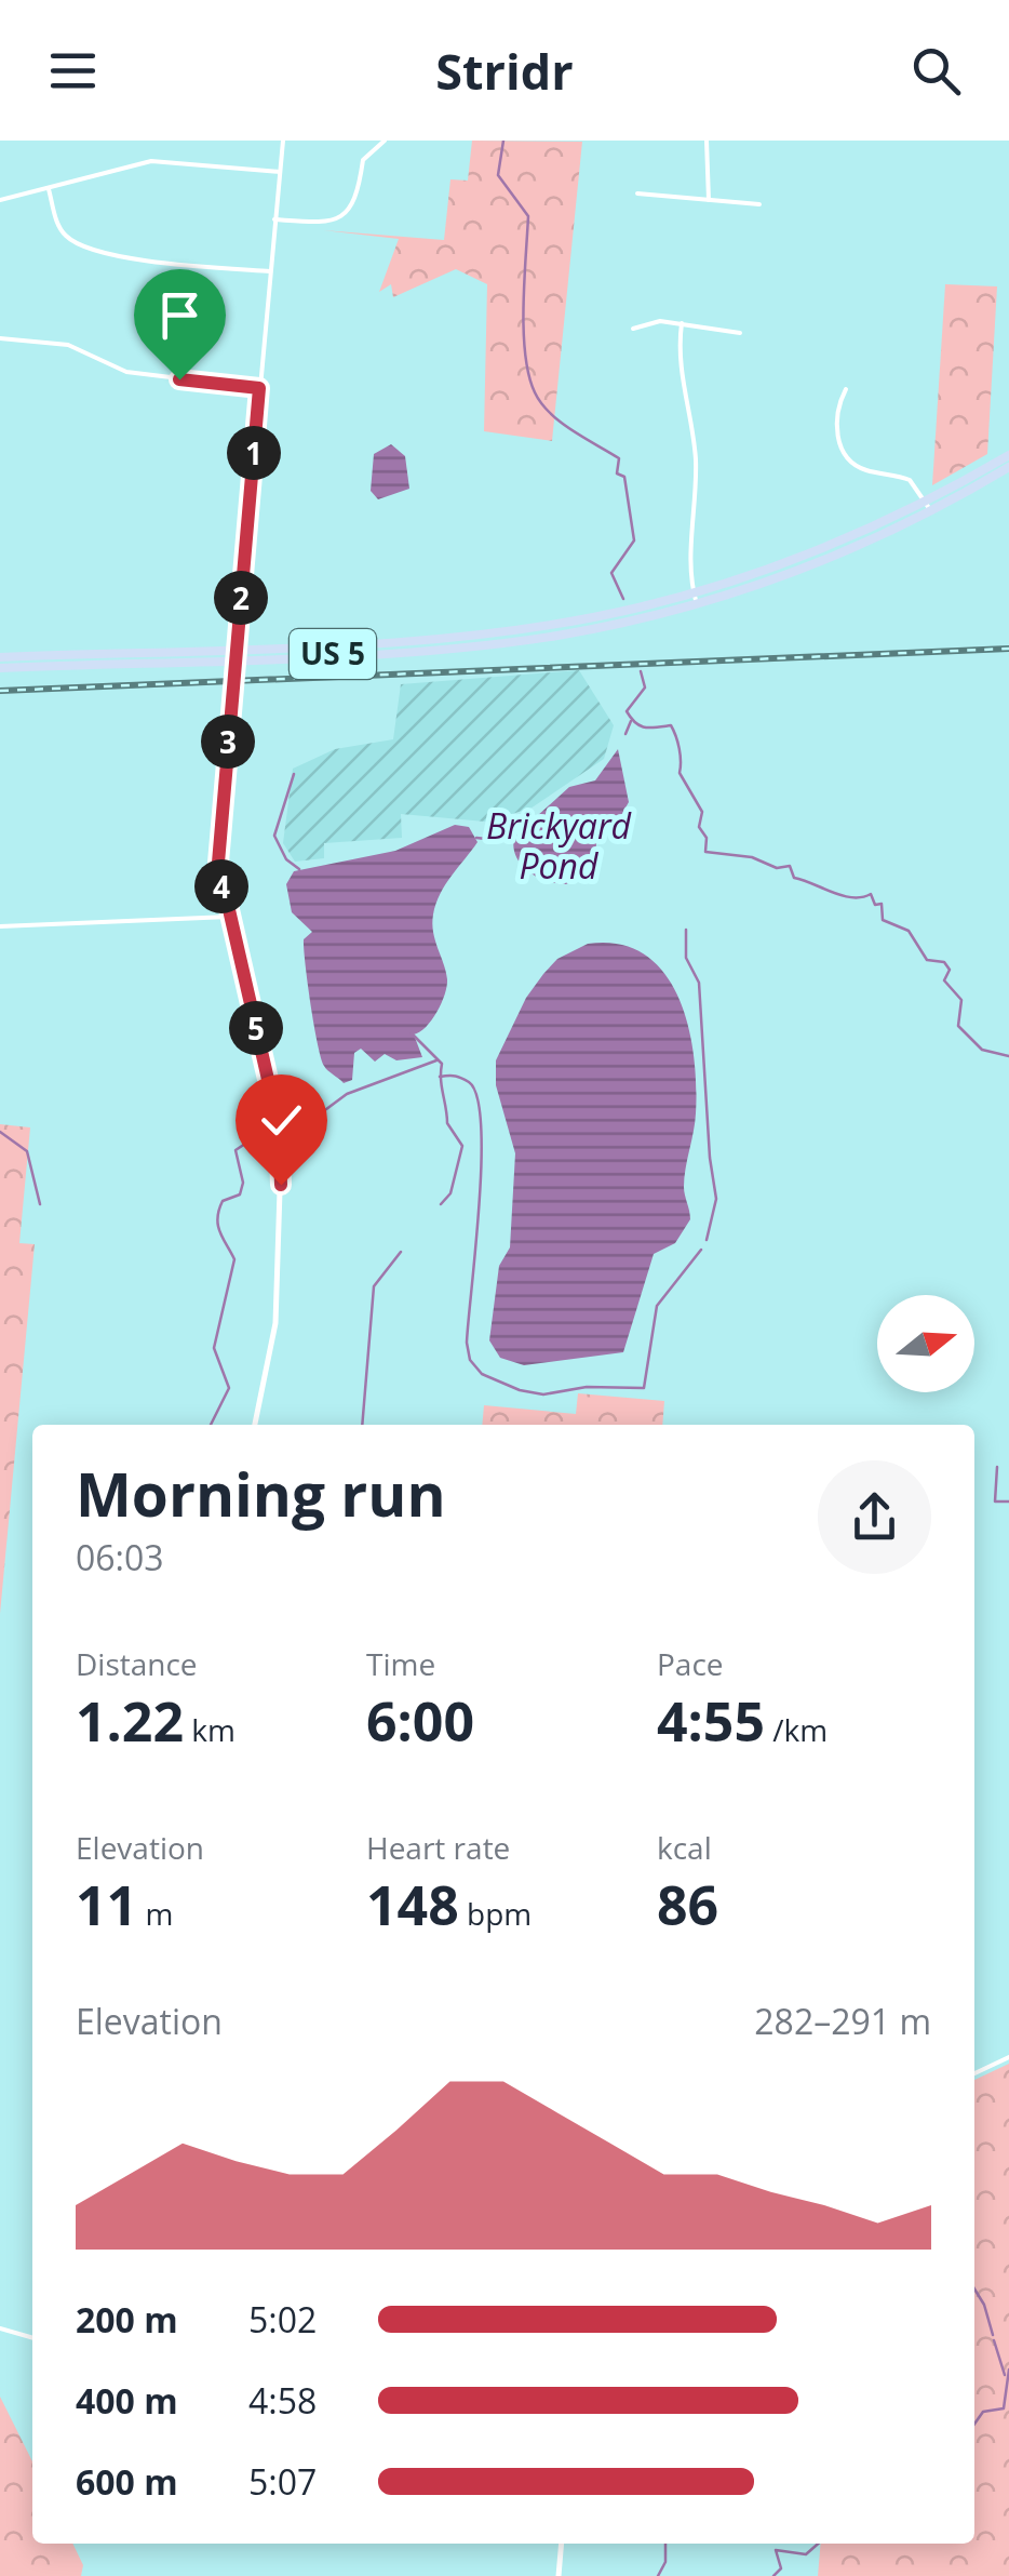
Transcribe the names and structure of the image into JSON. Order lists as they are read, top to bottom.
{
  "streets": {
    "highway": ["US 5"]
  },
  "water": ["Brickyard Pond"],
  "north": "right",
  "page": {
    "header": "Stridr",
    "pins": [
      "1",
      "2",
      "3",
      "4",
      "5"
    ],
    "heading": ["Morning run", "06:03"],
    "stats": [
      ["Distance", "1.22 km"],
      ["Time", "6:00"],
      ["Pace", "4:55 /km"],
      ["Elevation", "11 m"],
      ["Heart rate", "148 bpm"],
      ["kcal", "86"]
    ],
    "chart": ["Elevation", "282–291 m"],
    "list": [
      {
        "name": "200 m",
        "note": "5:02"
      },
      {
        "name": "400 m",
        "note": "4:58"
      },
      {
        "name": "600 m",
        "note": "5:07"
      }
    ]
  }
}
